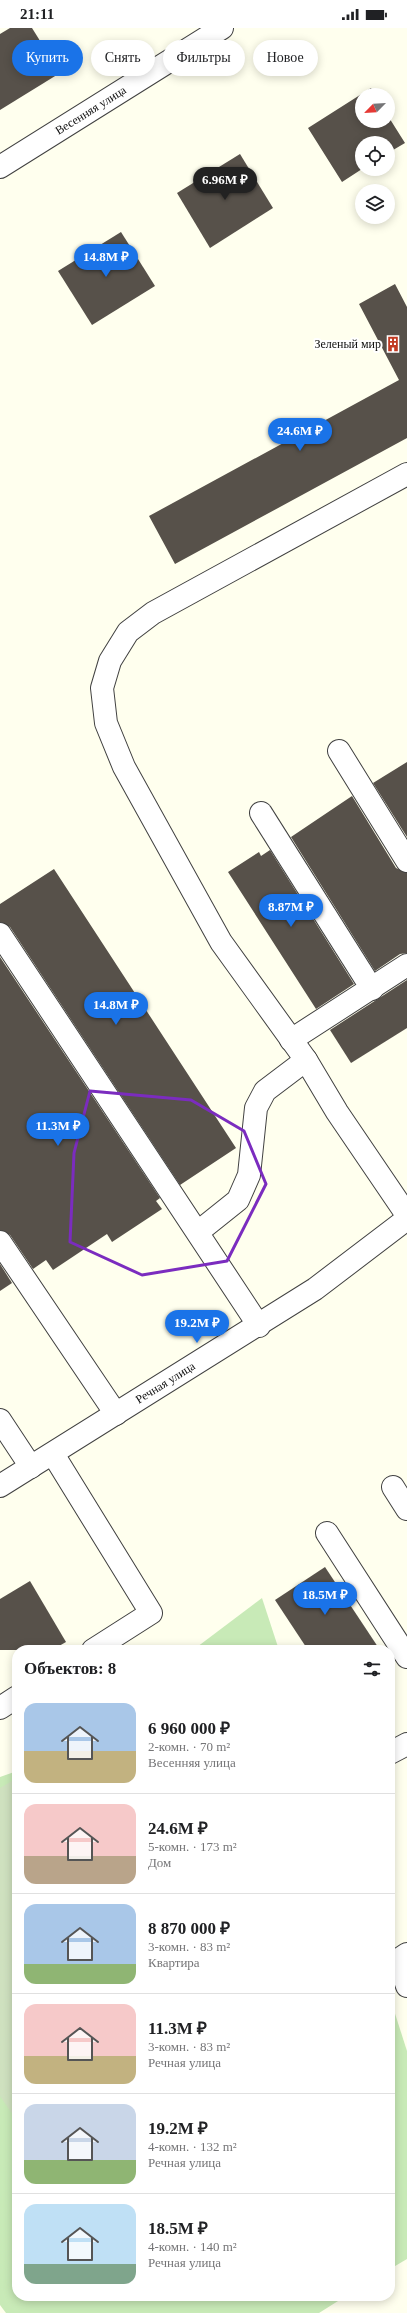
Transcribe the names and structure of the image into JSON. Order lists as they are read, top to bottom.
{
  "streets": {
    "street": ["Весенняя улица", "Речная улица"]
  },
  "places": {
    "building": ["Зеленый мир"]
  },
  "north": "bottom left",
  "page": {
    "status": "21:11",
    "chip": [
      "Купить",
      "Снять",
      "Фильтры",
      "Новое"
    ],
    "price": [
      "6.96M ₽",
      "14.8M ₽",
      "24.6M ₽",
      "8.87M ₽",
      "14.8M ₽",
      "11.3M ₽",
      "19.2M ₽",
      "18.5M ₽"
    ],
    "heading": "Объектов: 8",
    "list": [
      {
        "name": "6 960 000 ₽",
        "note": "2-комн. · 70 m² · Весенняя улица"
      },
      {
        "name": "24.6M ₽",
        "note": "5-комн. · 173 m² · Дом"
      },
      {
        "name": "8 870 000 ₽",
        "note": "3-комн. · 83 m² · Квартира"
      },
      {
        "name": "11.3M ₽",
        "note": "3-комн. · 83 m² · Речная улица"
      },
      {
        "name": "19.2M ₽",
        "note": "4-комн. · 132 m² · Речная улица"
      },
      {
        "name": "18.5M ₽",
        "note": "4-комн. · 140 m² · Речная улица"
      }
    ]
  }
}
